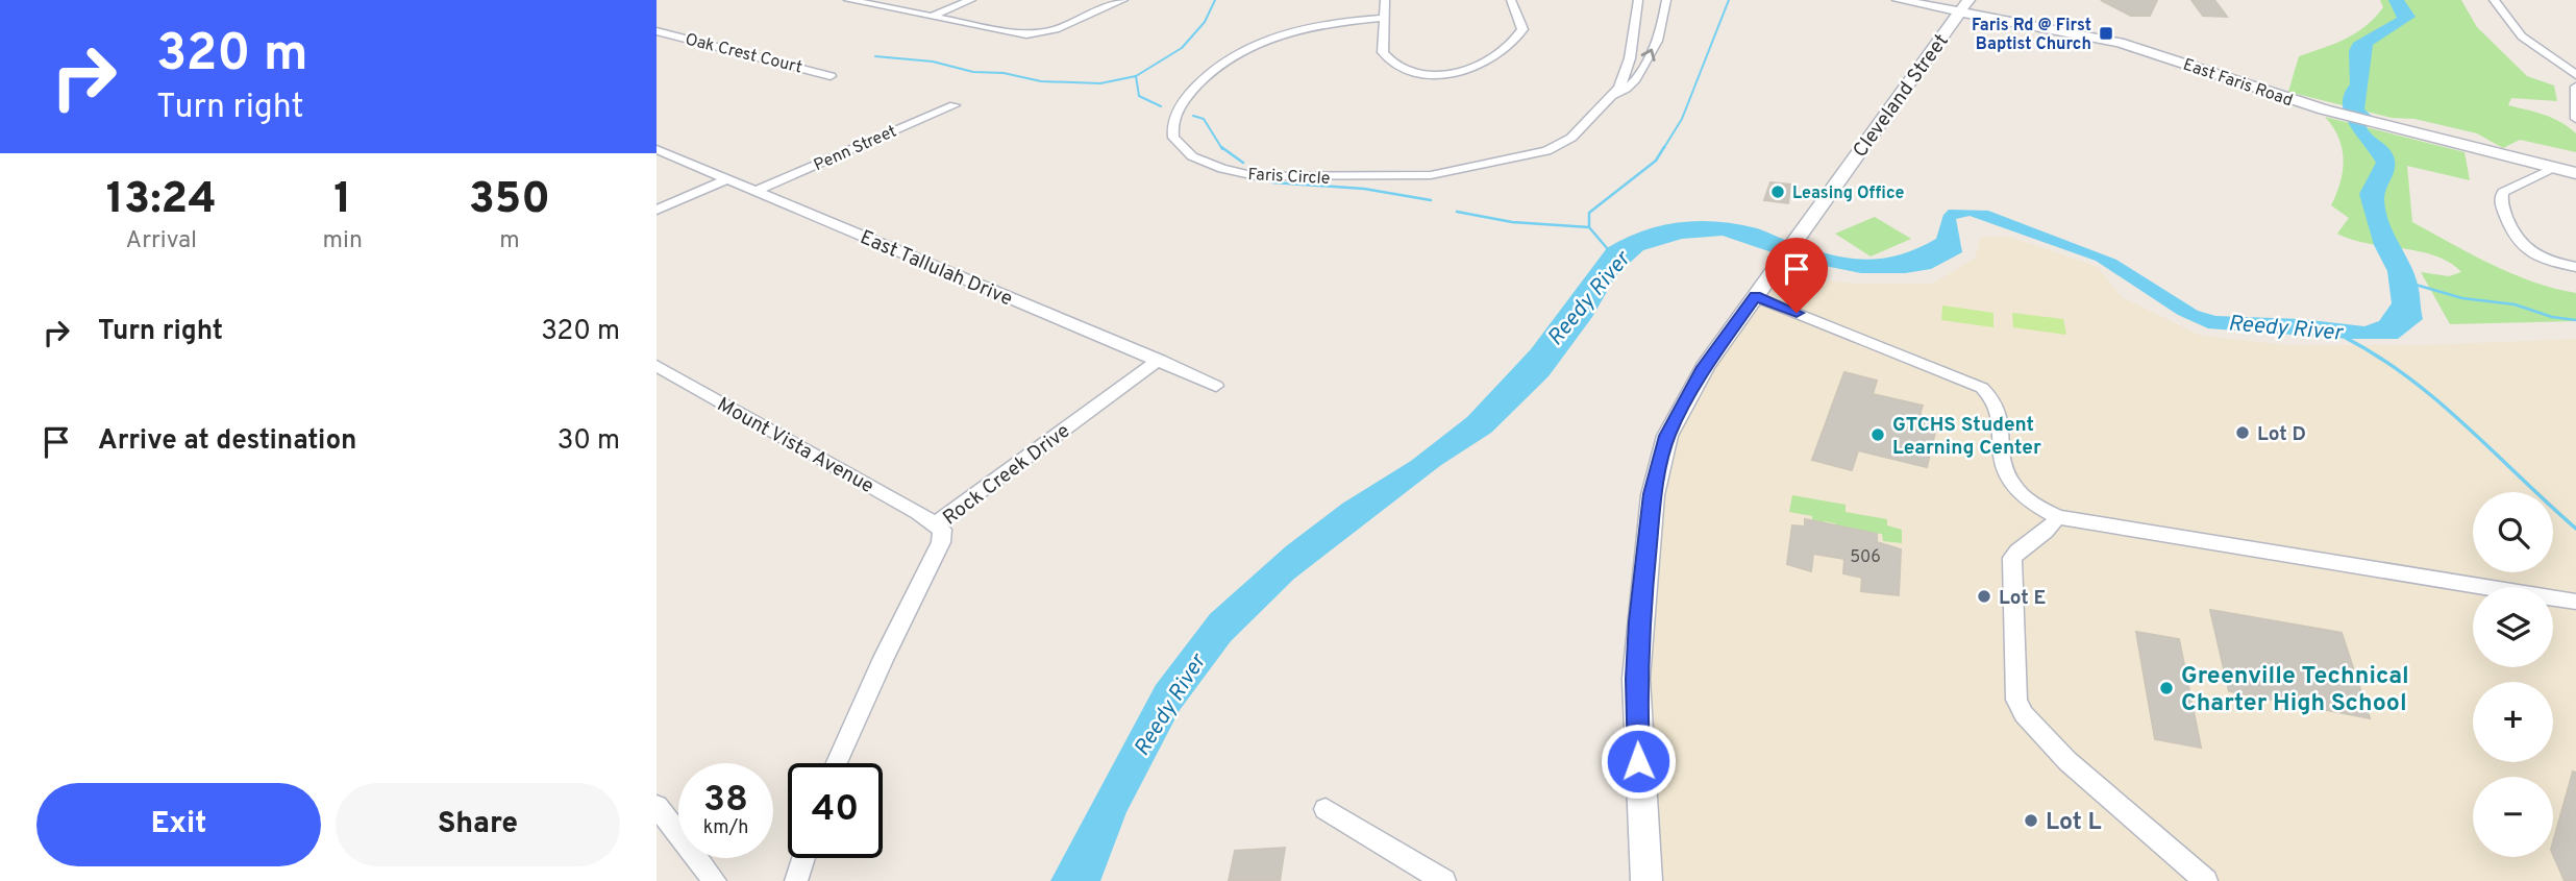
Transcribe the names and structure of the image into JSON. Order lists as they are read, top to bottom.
{
  "streets": {
    "street": [
      "Oak Crest Court",
      "East Faris Road",
      "Cleveland Street",
      "Penn Street",
      "Faris Circle",
      "East Tallulah Drive",
      "Mount Vista Avenue",
      "Rock Creek Drive"
    ]
  },
  "crossings": [
    ["East Faris Road", "Cleveland Street"],
    ["Penn Street", "East Tallulah Drive"],
    ["East Tallulah Drive", "Rock Creek Drive"],
    ["Mount Vista Avenue", "Rock Creek Drive"]
  ],
  "water": ["Reedy River"],
  "places": {
    "transit": ["Faris Rd @ First Baptist Church"],
    "other": [
      "Leasing Office",
      "Lot D",
      "GTCHS Student Learning Center",
      "Lot E",
      "Greenville Technical Charter High School",
      "Lot L"
    ]
  },
  "house_numbers": ["506"],
  "page": {
    "turn": ["320 m", "Turn right"],
    "eta": [
      "13:24",
      "Arrival",
      "1",
      "min",
      "350",
      "m"
    ],
    "list": [
      {
        "name": "Turn right",
        "value": "320 m"
      },
      {
        "name": "Arrive at destination",
        "value": "30 m"
      }
    ],
    "map_buttons": ["+", "−"],
    "speed": "38 km/h",
    "limit": "40",
    "buttons": ["Exit", "Share"]
  }
}
